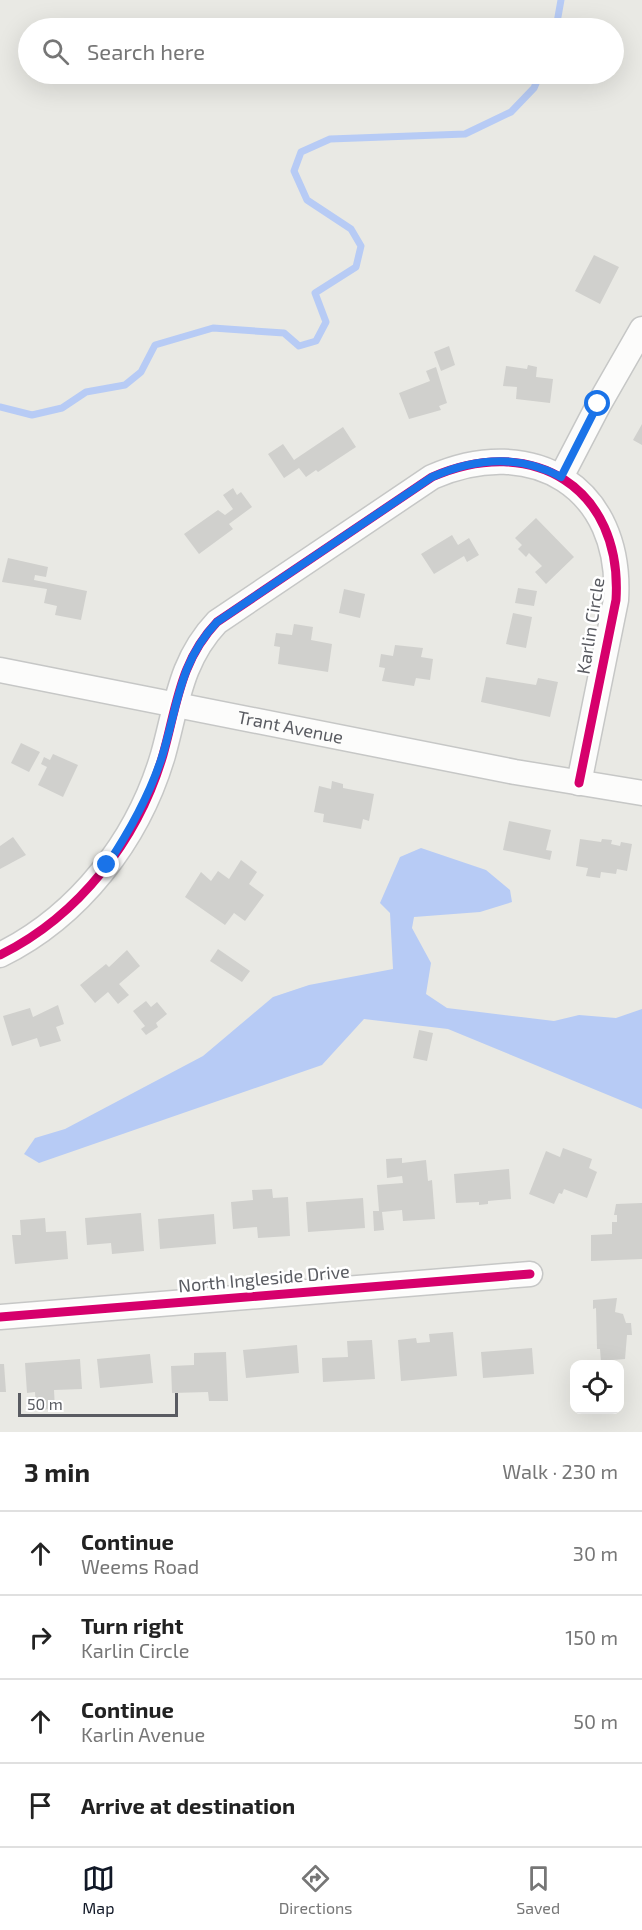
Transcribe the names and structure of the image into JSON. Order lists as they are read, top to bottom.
{
  "streets": {
    "street": ["Karlin Circle", "Trant Avenue", "North Ingleside Drive"]
  },
  "crossings": [
    ["Karlin Circle", "Trant Avenue"]
  ],
  "scale_bar": "50 m",
  "page": {
    "search": "Search here",
    "scale": "50 m",
    "heading": ["3 min", "Walk · 230 m"],
    "list": [
      ["Continue", "Weems Road", "30 m"],
      ["Turn right", "Karlin Circle", "150 m"],
      ["Continue", "Karlin Avenue", "50 m"],
      "Arrive at destination"
    ],
    "nav": ["Map", "Directions", "Saved"]
  }
}
